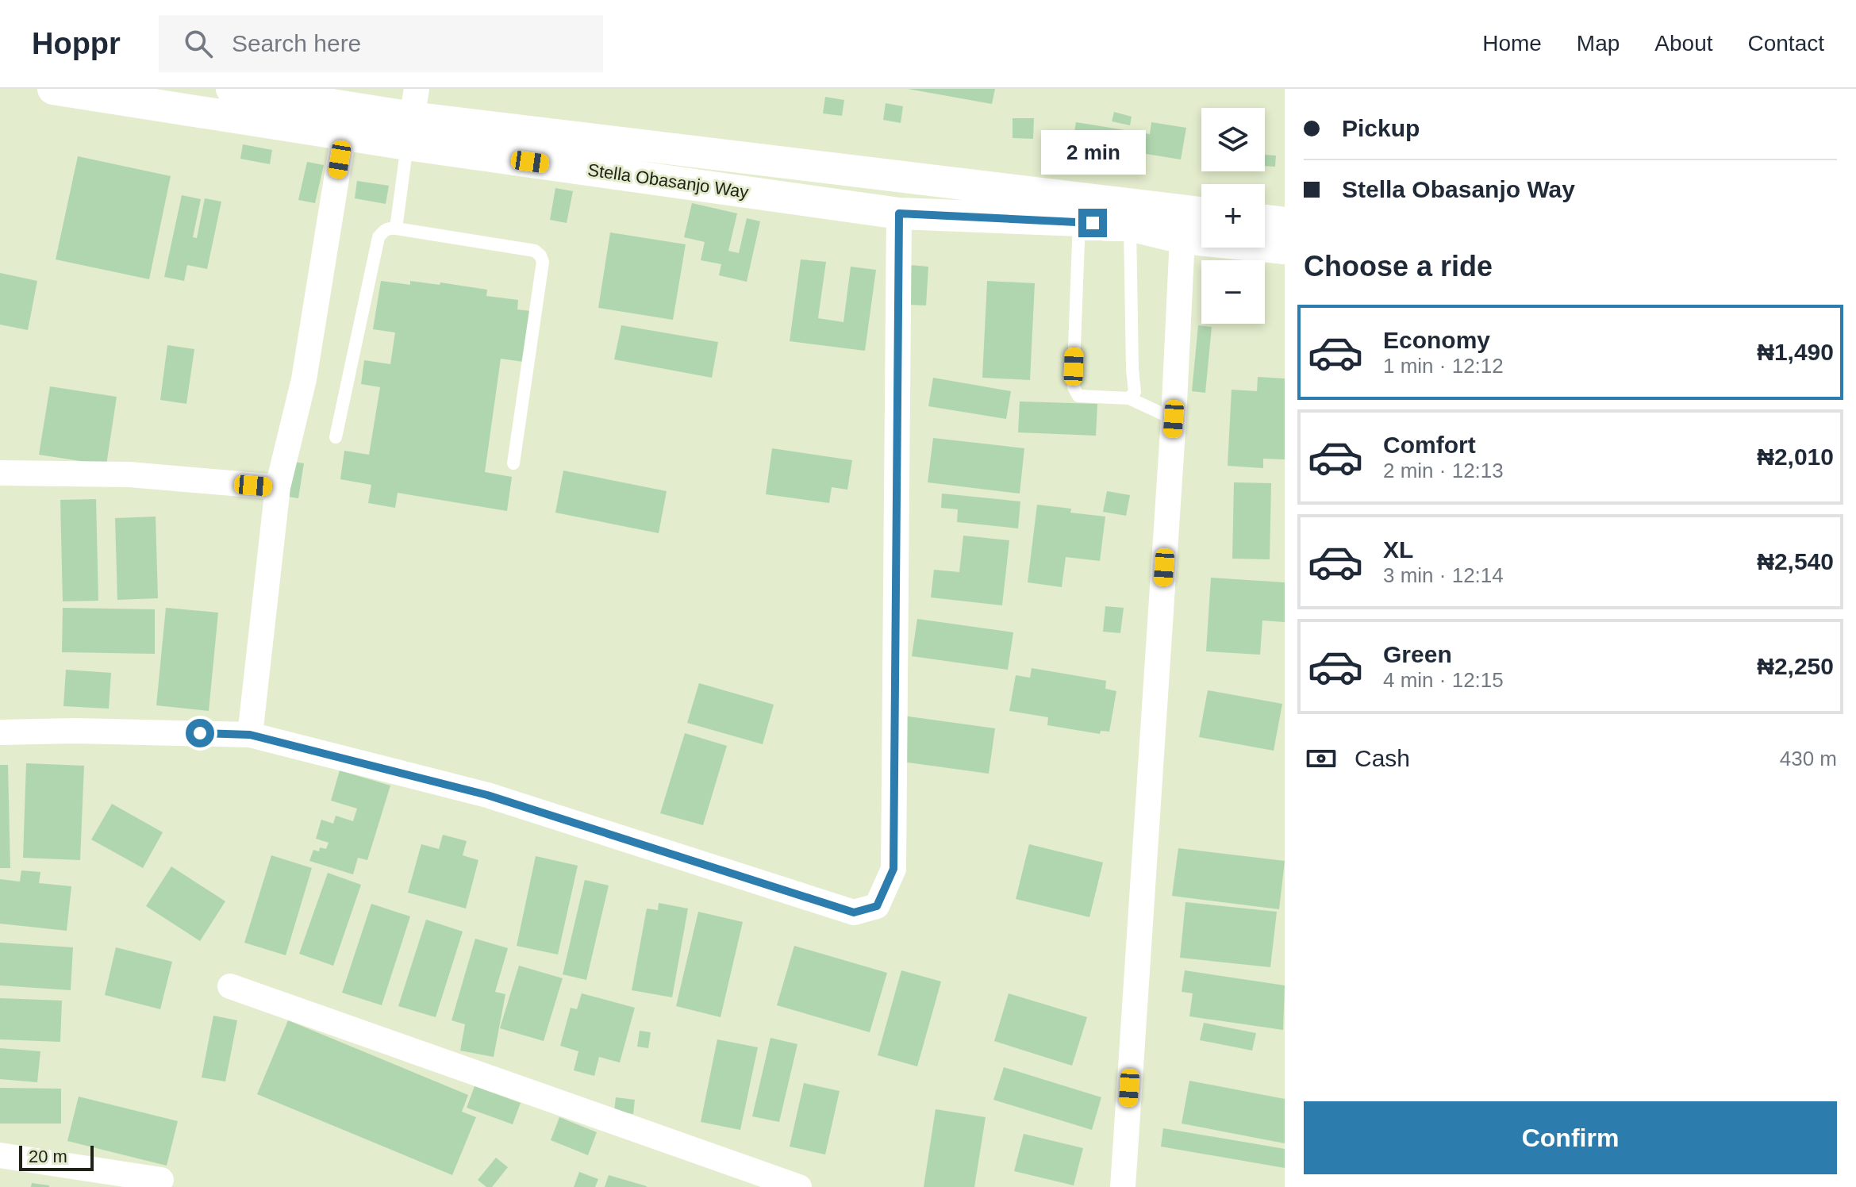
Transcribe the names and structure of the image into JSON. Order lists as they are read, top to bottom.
{
  "streets": {
    "street": ["Stella Obasanjo Way"]
  },
  "scale_bar": "20 m",
  "page": {
    "header": "Hoppr",
    "search": "Search here",
    "nav": [
      "Home",
      "Map",
      "About",
      "Contact"
    ],
    "banner": ["Pickup", "Stella Obasanjo Way"],
    "map_buttons": ["+", "−"],
    "bubble": "2 min",
    "heading": "Choose a ride",
    "list": [
      {
        "name": "Economy",
        "note": "1 min · 12:12",
        "value": "₦1,490"
      },
      {
        "name": "Comfort",
        "note": "2 min · 12:13",
        "value": "₦2,010"
      },
      {
        "name": "XL",
        "note": "3 min · 12:14",
        "value": "₦2,540"
      },
      {
        "name": "Green",
        "note": "4 min · 12:15",
        "value": "₦2,250"
      }
    ],
    "pay": ["Cash", "430 m"],
    "buttons": "Confirm",
    "scale": "20 m"
  }
}
